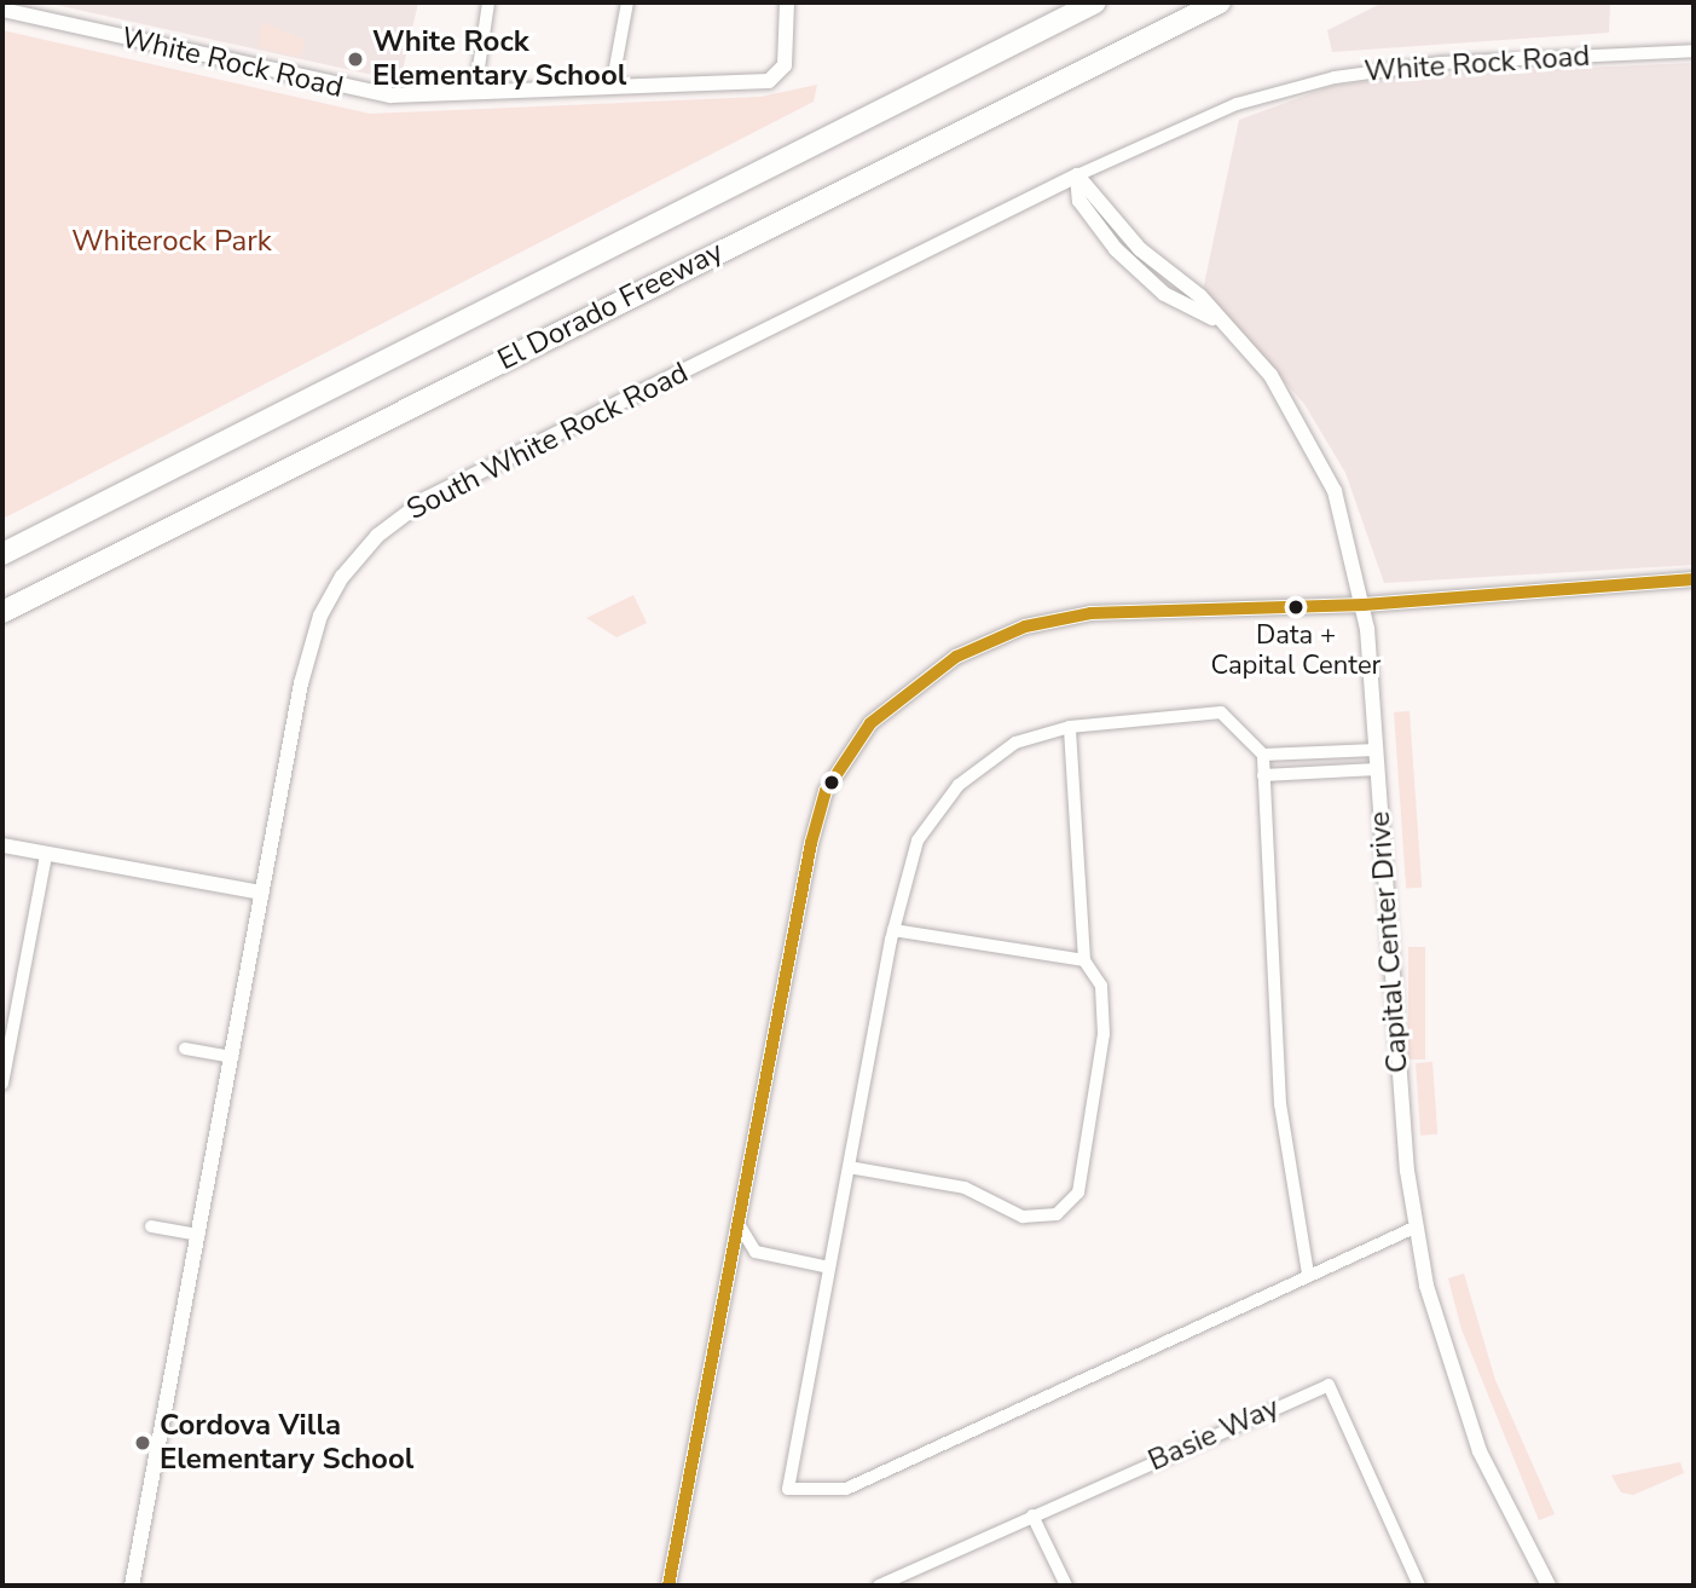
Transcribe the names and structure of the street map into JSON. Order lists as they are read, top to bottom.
{
  "streets": {
    "highway": ["El Dorado Freeway"],
    "street": [
      "White Rock Road",
      "South White Rock Road",
      "Capital Center Drive",
      "Basie Way"
    ]
  },
  "crossings": [
    ["White Rock Road", "South White Rock Road"],
    ["White Rock Road", "Capital Center Drive"],
    ["South White Rock Road", "Capital Center Drive"]
  ],
  "parks": ["Whiterock Park"],
  "places": ["White Rock Elementary School", "Data + Capital Center", "Cordova Villa Elementary School"]
}
